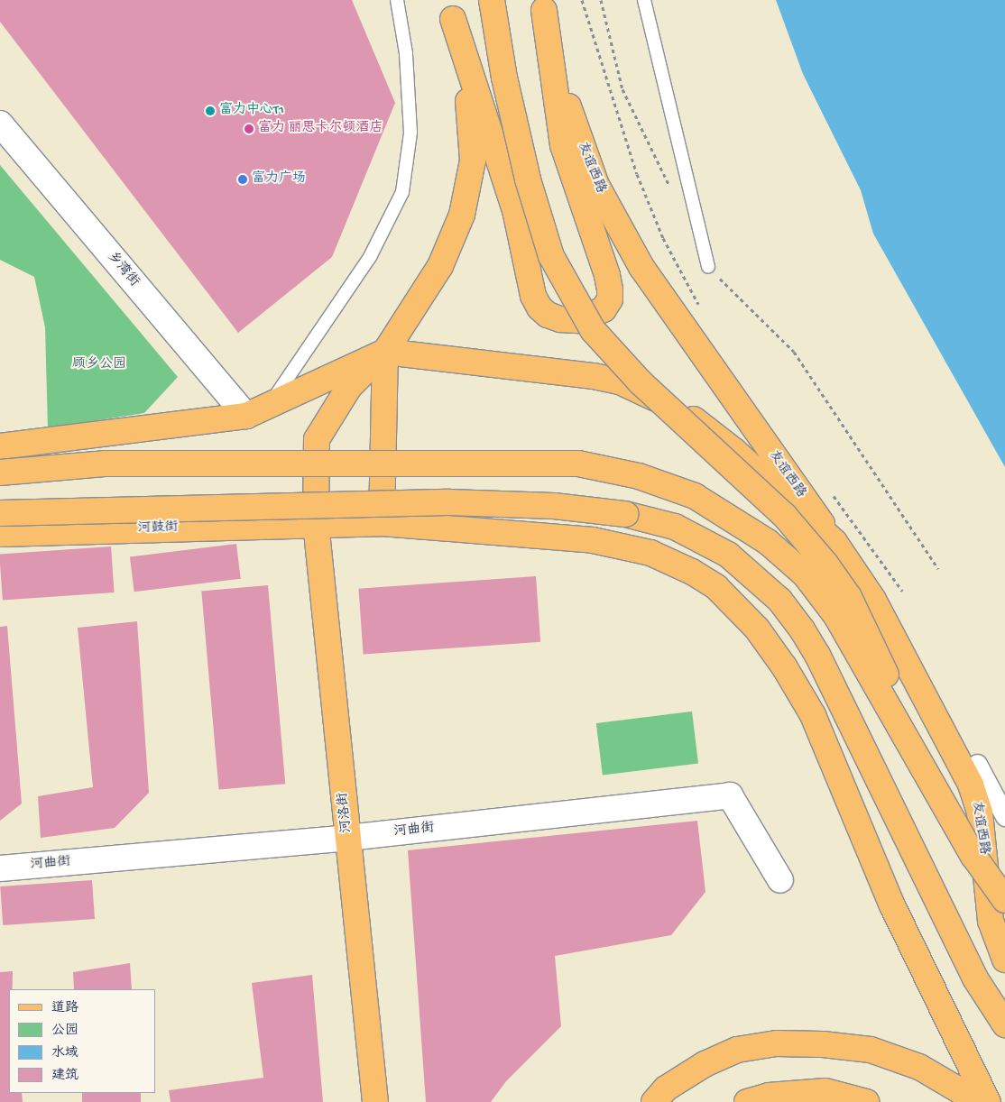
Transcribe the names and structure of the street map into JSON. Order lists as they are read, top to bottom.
{
  "streets": {
    "main road": ["友谊西路", "河鼓街", "河洛街"],
    "street": ["乡湾街", "河曲街"]
  },
  "crossings": [
    ["河鼓街", "河洛街"],
    ["河洛街", "河曲街"]
  ],
  "parks": ["顾乡公园"],
  "places": ["富力中心T1", "富力 丽思卡尔顿酒店", "富力广场"],
  "legend": [
    "道路",
    "公园",
    "水域",
    "建筑"
  ]
}
